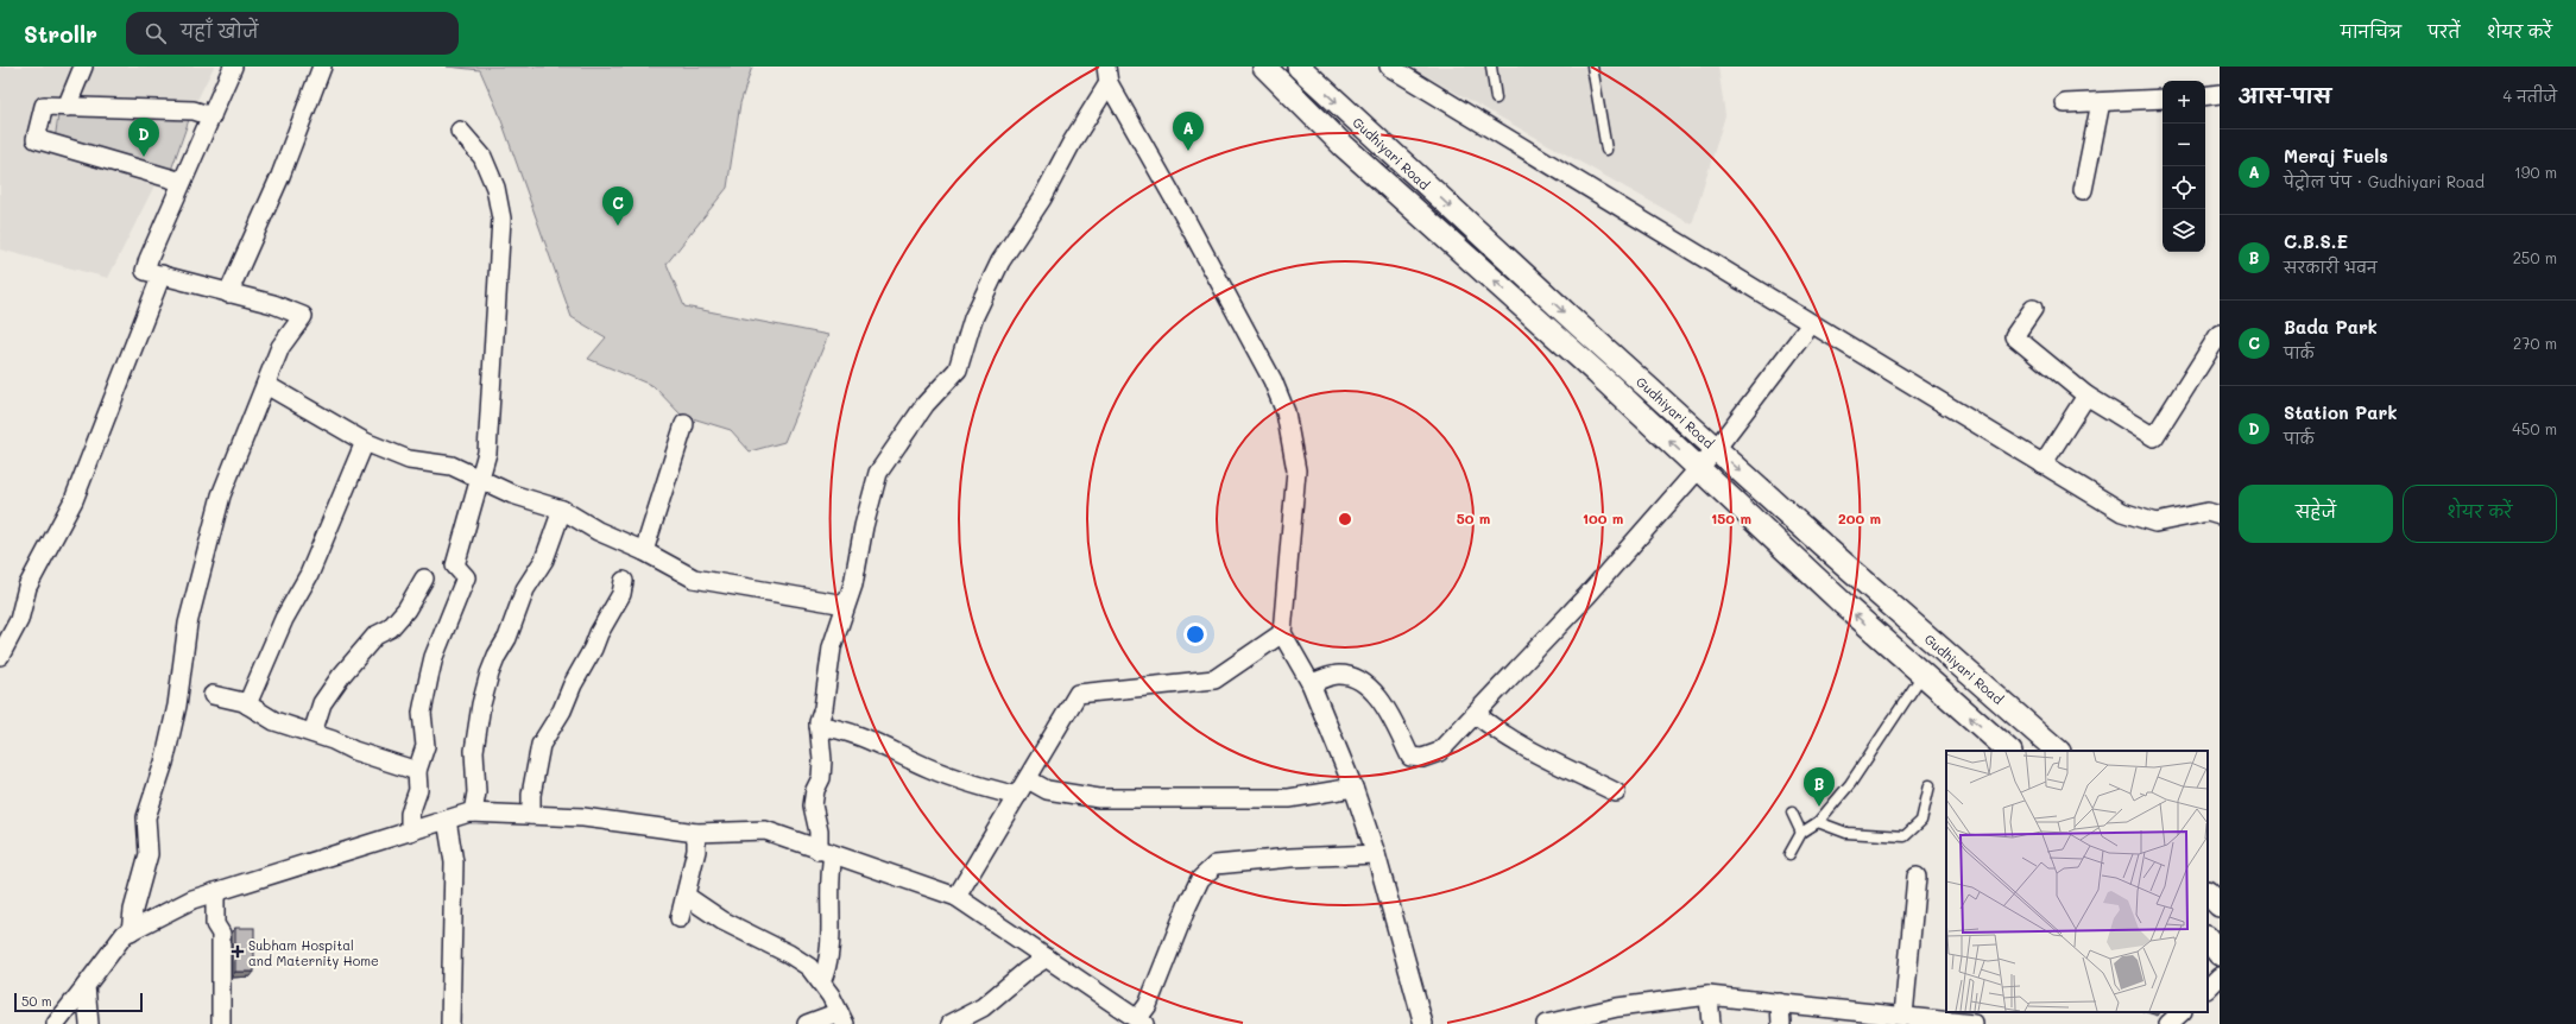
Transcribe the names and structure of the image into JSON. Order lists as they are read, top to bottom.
{
  "streets": {
    "street": ["Gudhiyari Road"]
  },
  "places": {
    "health": ["Subham Hospital and Maternity Home"]
  },
  "scale_bar": "50 m",
  "page": {
    "header": "Strollr",
    "search": "यहाँ खोजें",
    "nav": ["मानचित्र", "परतें", "शेयर करें"],
    "heading": ["आस-पास", "4 नतीजे"],
    "map_buttons": ["+", "−"],
    "pins": [
      "A",
      "D",
      "C",
      "B"
    ],
    "list": [
      {
        "mark": "A",
        "name": "Meraj Fuels",
        "note": "पेट्रोल पंप · Gudhiyari Road",
        "value": "190 m"
      },
      {
        "mark": "B",
        "name": "C.B.S.E",
        "note": "सरकारी भवन",
        "value": "250 m"
      },
      {
        "mark": "C",
        "name": "Bada Park",
        "note": "पार्क",
        "value": "270 m"
      },
      {
        "mark": "D",
        "name": "Station Park",
        "note": "पार्क",
        "value": "450 m"
      }
    ],
    "buttons": ["सहेजें", "शेयर करें"],
    "scale": "50 m"
  },
  "rings": [
    "50 m",
    "100 m",
    "150 m",
    "200 m"
  ]
}
